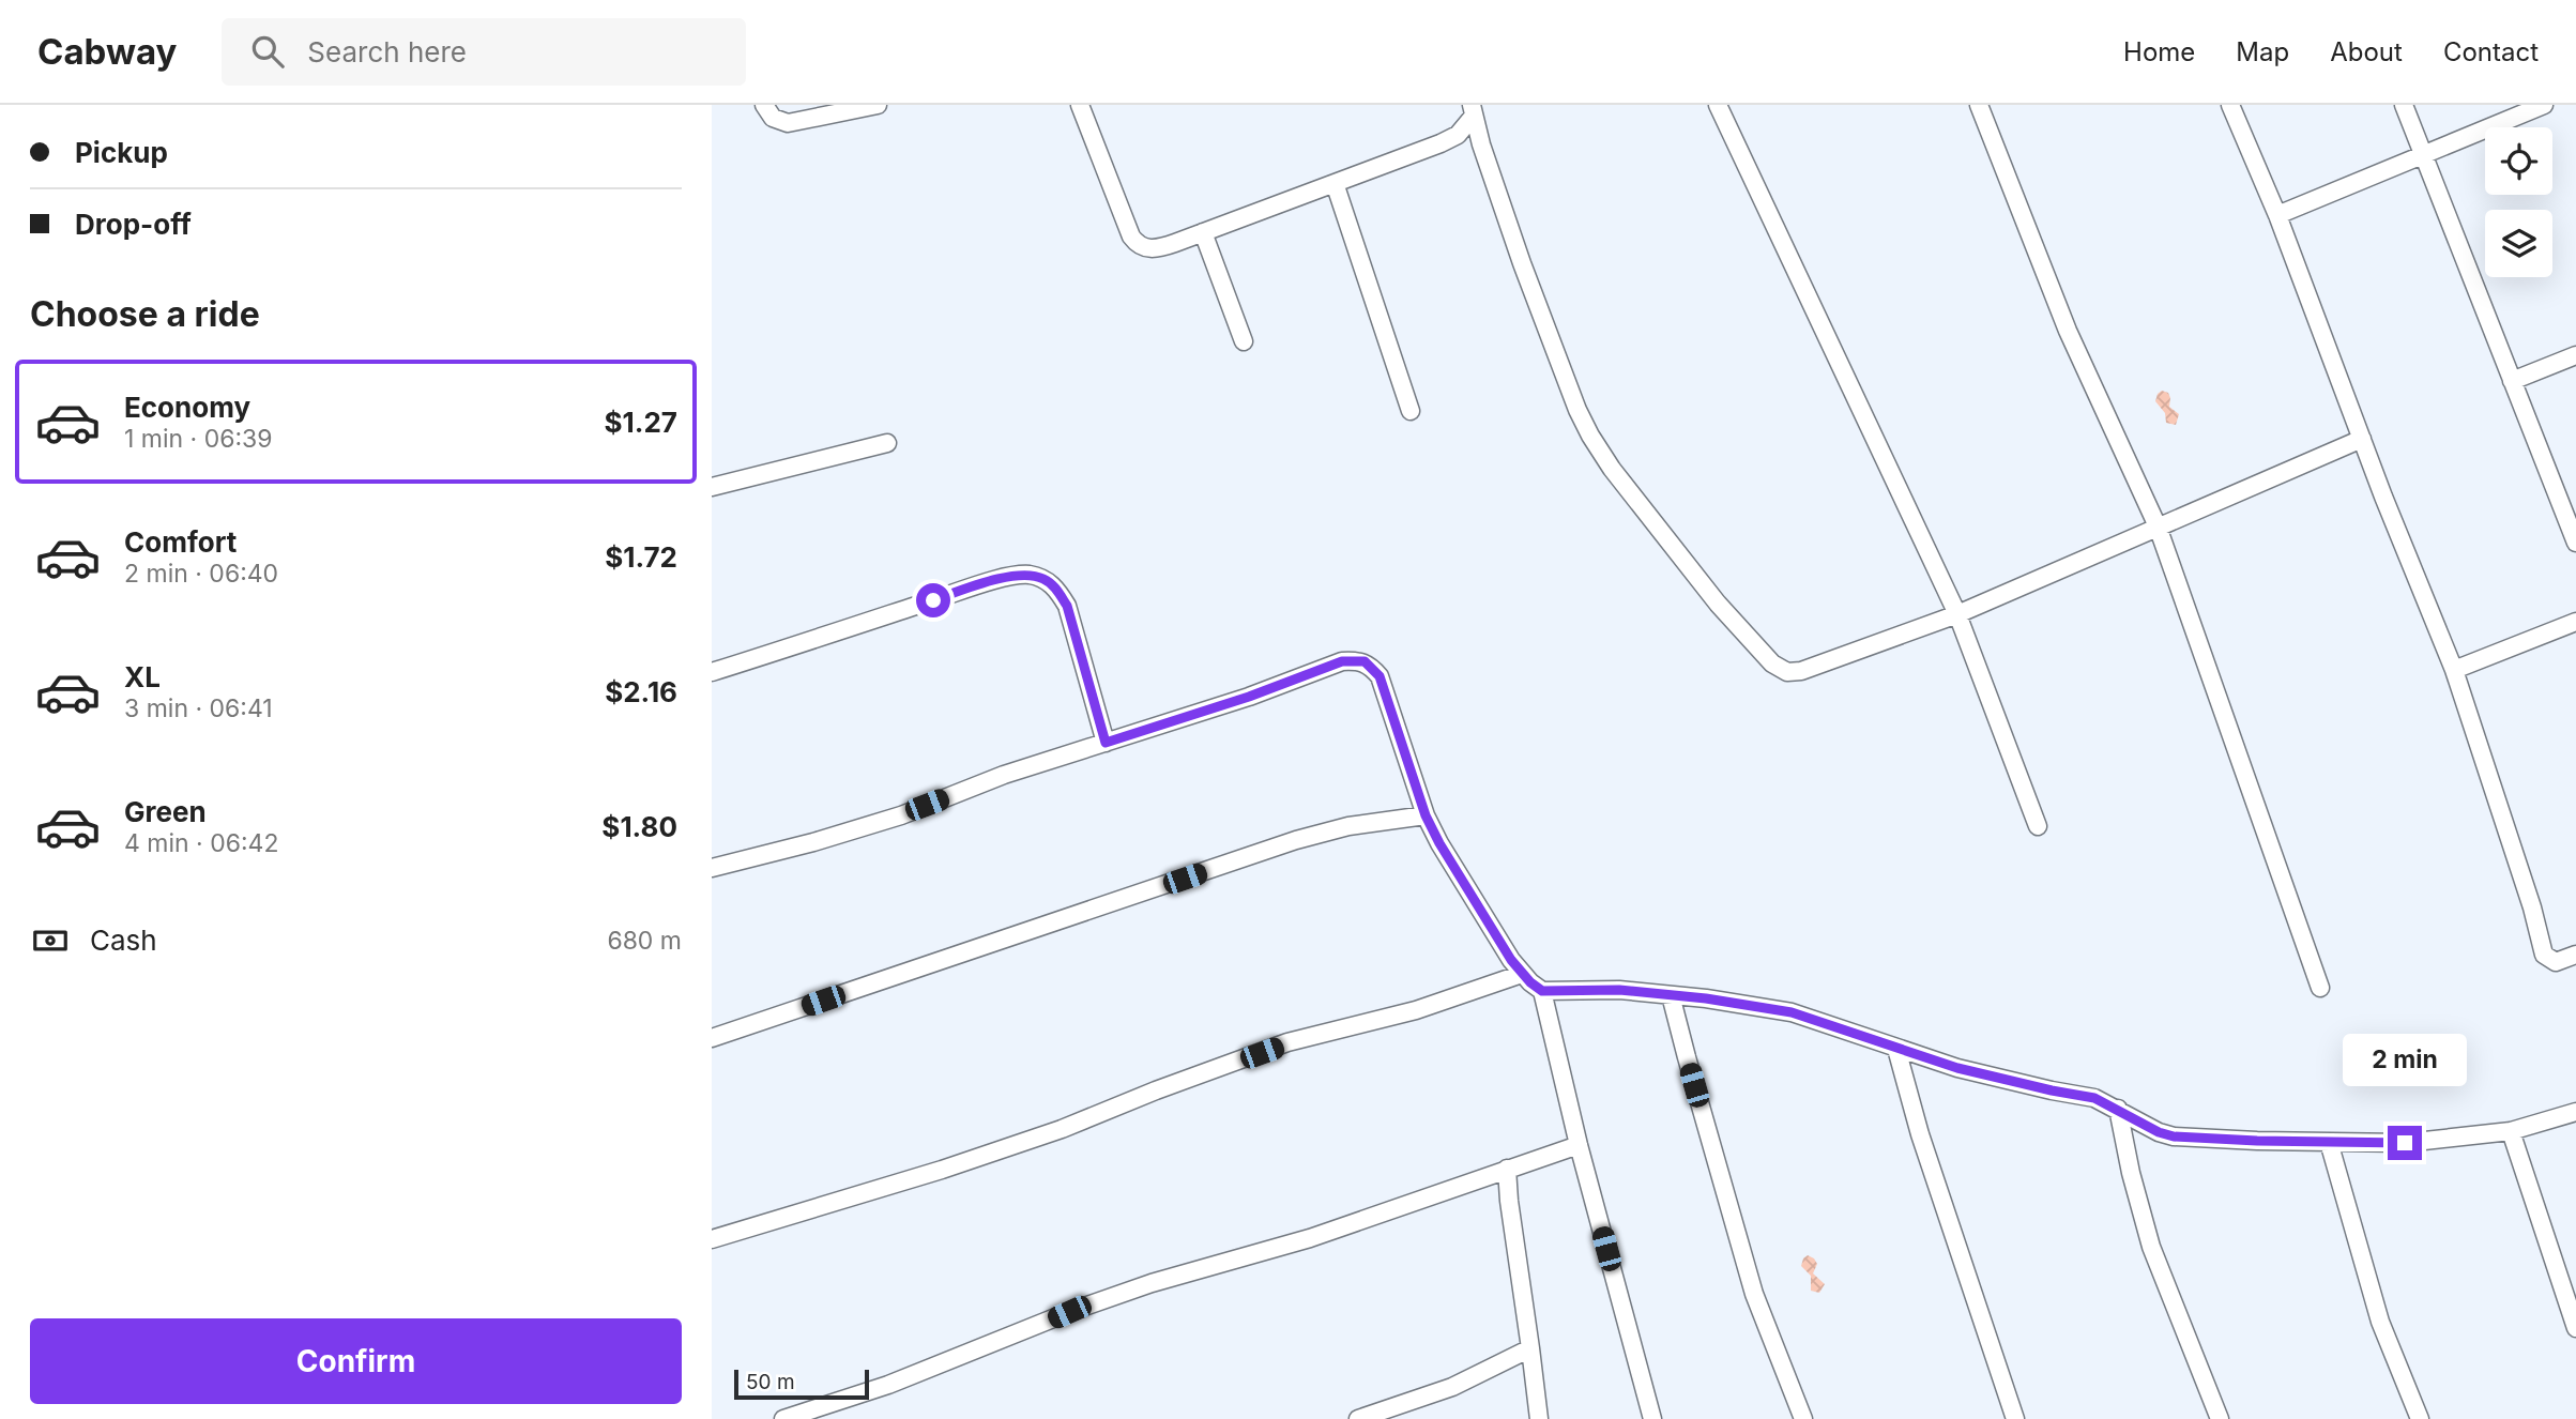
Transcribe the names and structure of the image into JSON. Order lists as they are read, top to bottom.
{
  "scale_bar": "50 m",
  "page": {
    "header": "Cabway",
    "search": "Search here",
    "nav": [
      "Home",
      "Map",
      "About",
      "Contact"
    ],
    "banner": ["Pickup", "Drop-off"],
    "heading": "Choose a ride",
    "list": [
      {
        "name": "Economy",
        "note": "1 min · 06:39",
        "value": "$1.27"
      },
      {
        "name": "Comfort",
        "note": "2 min · 06:40",
        "value": "$1.72"
      },
      {
        "name": "XL",
        "note": "3 min · 06:41",
        "value": "$2.16"
      },
      {
        "name": "Green",
        "note": "4 min · 06:42",
        "value": "$1.80"
      }
    ],
    "pay": ["Cash", "680 m"],
    "bubble": "2 min",
    "buttons": "Confirm",
    "scale": "50 m"
  }
}
